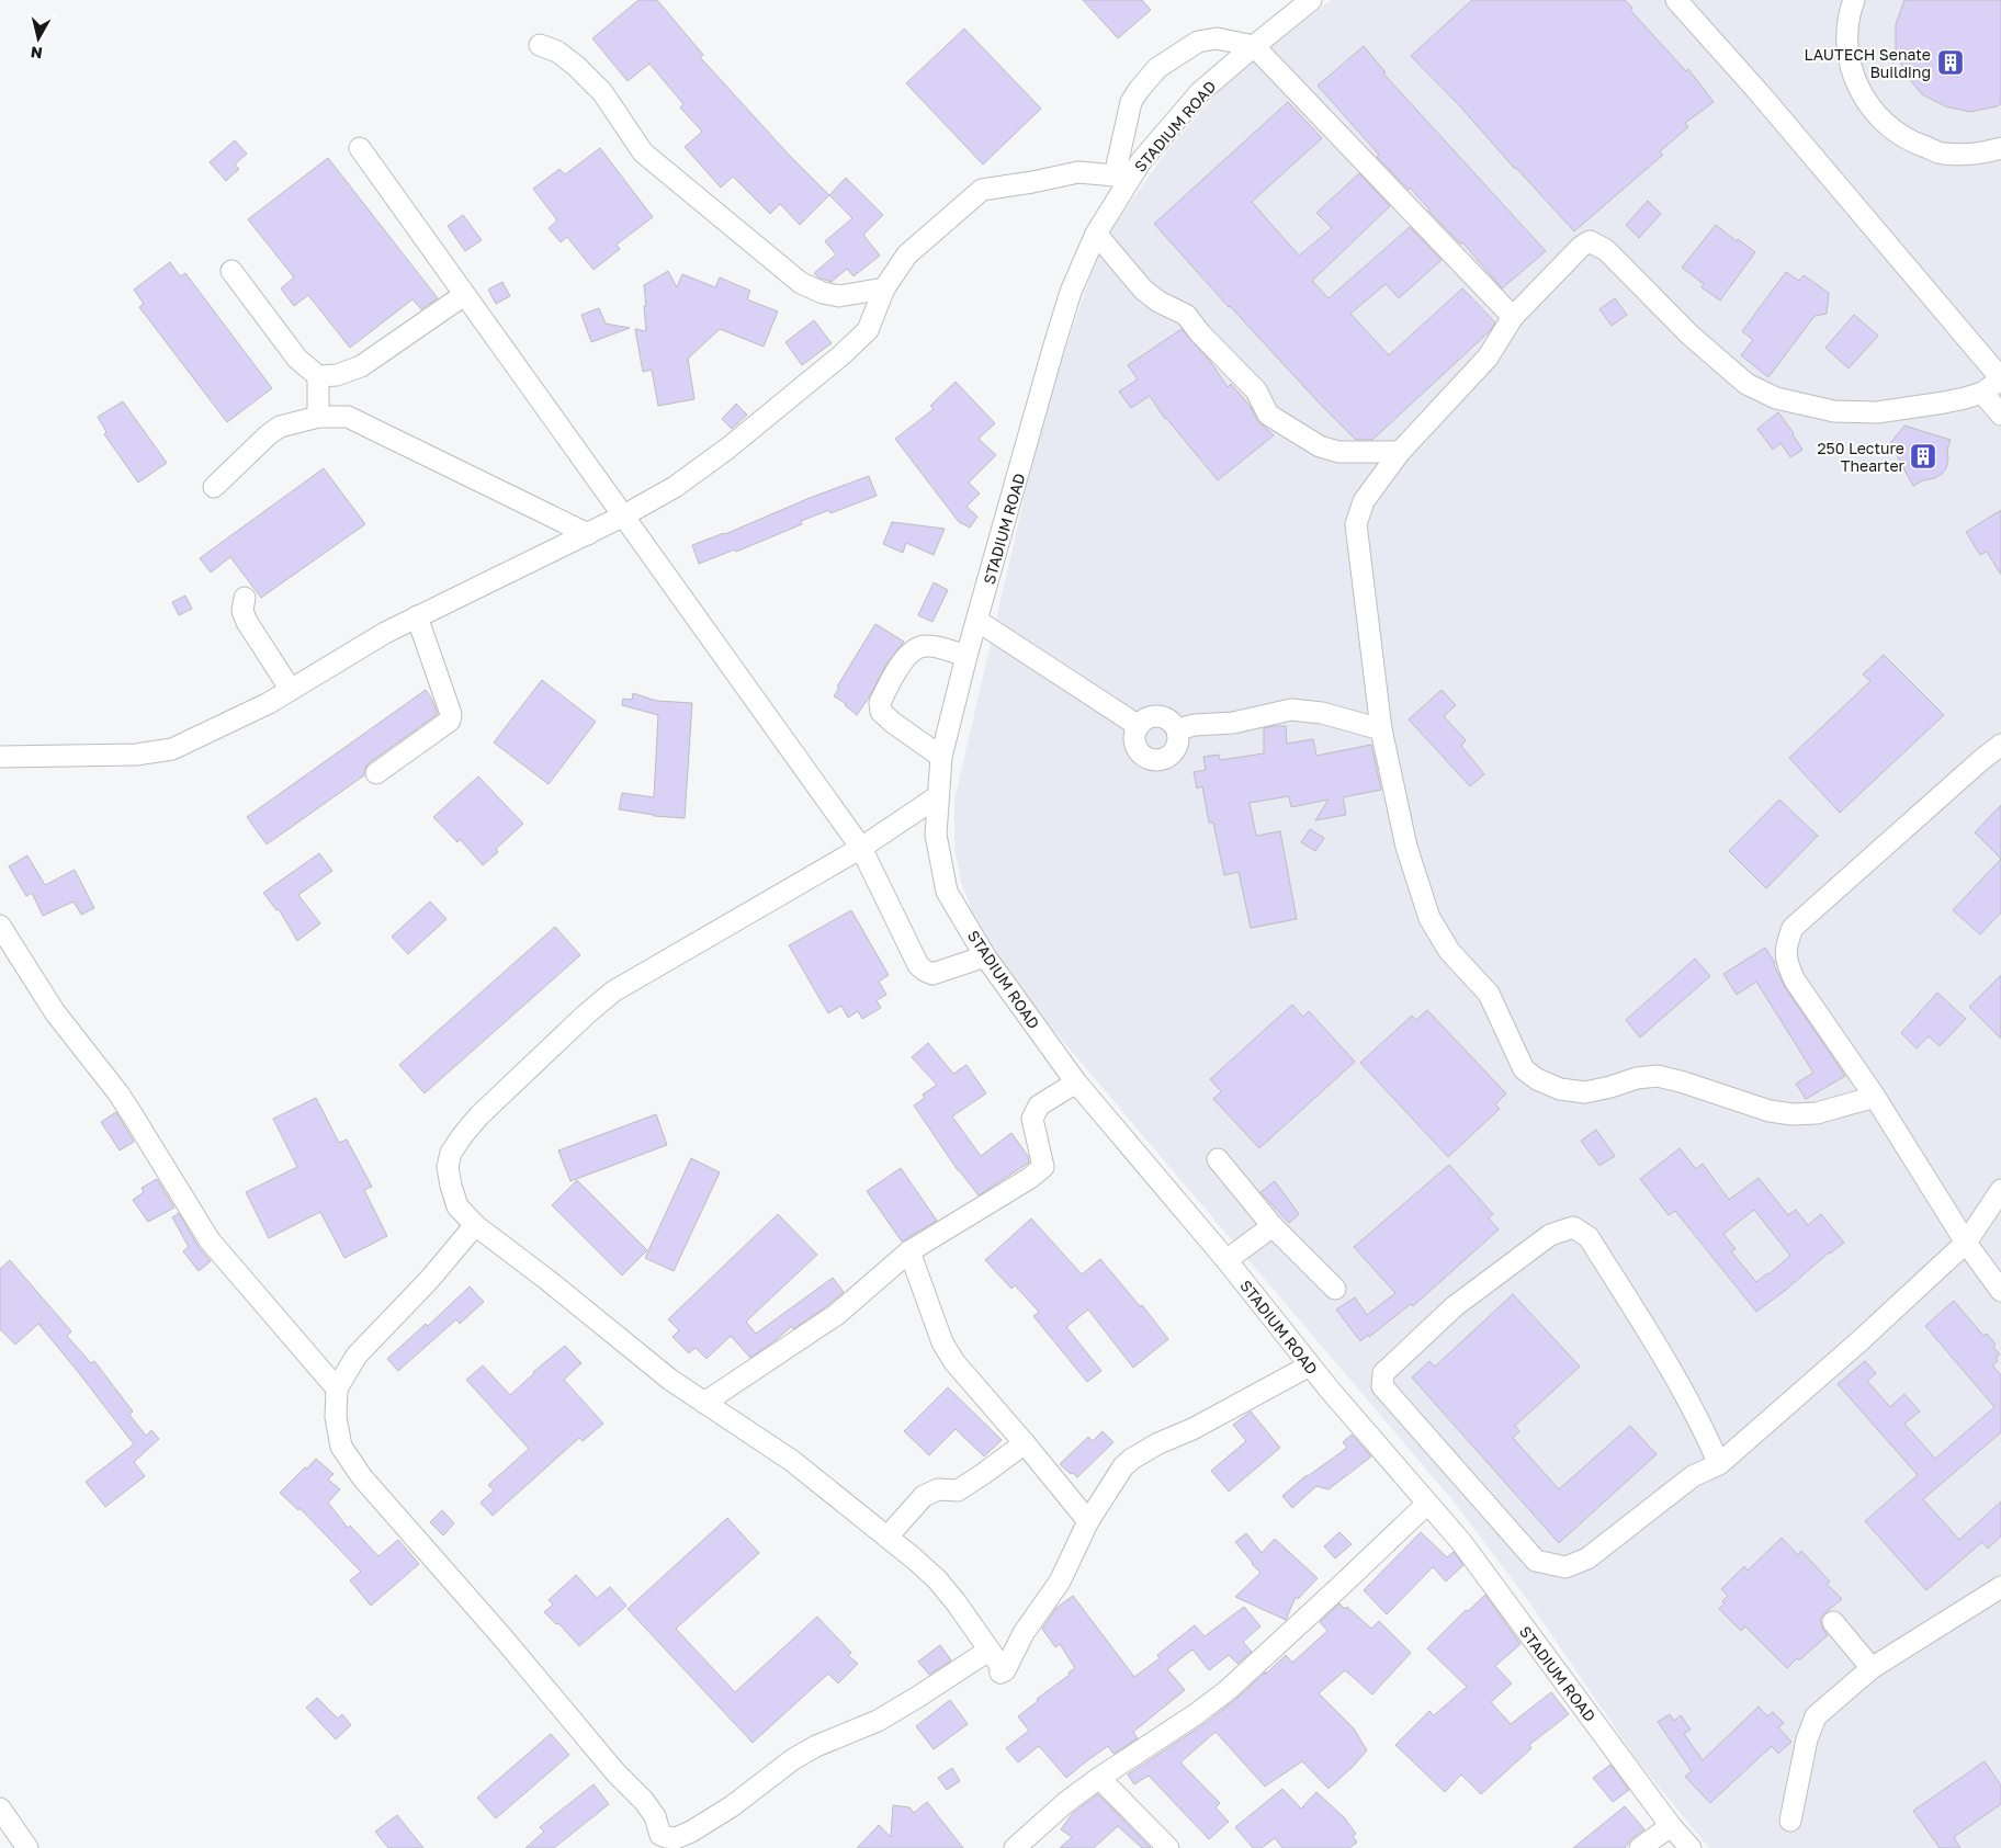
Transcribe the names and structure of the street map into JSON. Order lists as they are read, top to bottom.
{
  "streets": {
    "street": ["STADIUM ROAD"]
  },
  "places": {
    "building": ["LAUTECH Senate Building", "250 Lecture Thearter"]
  },
  "north": "bottom"
}
